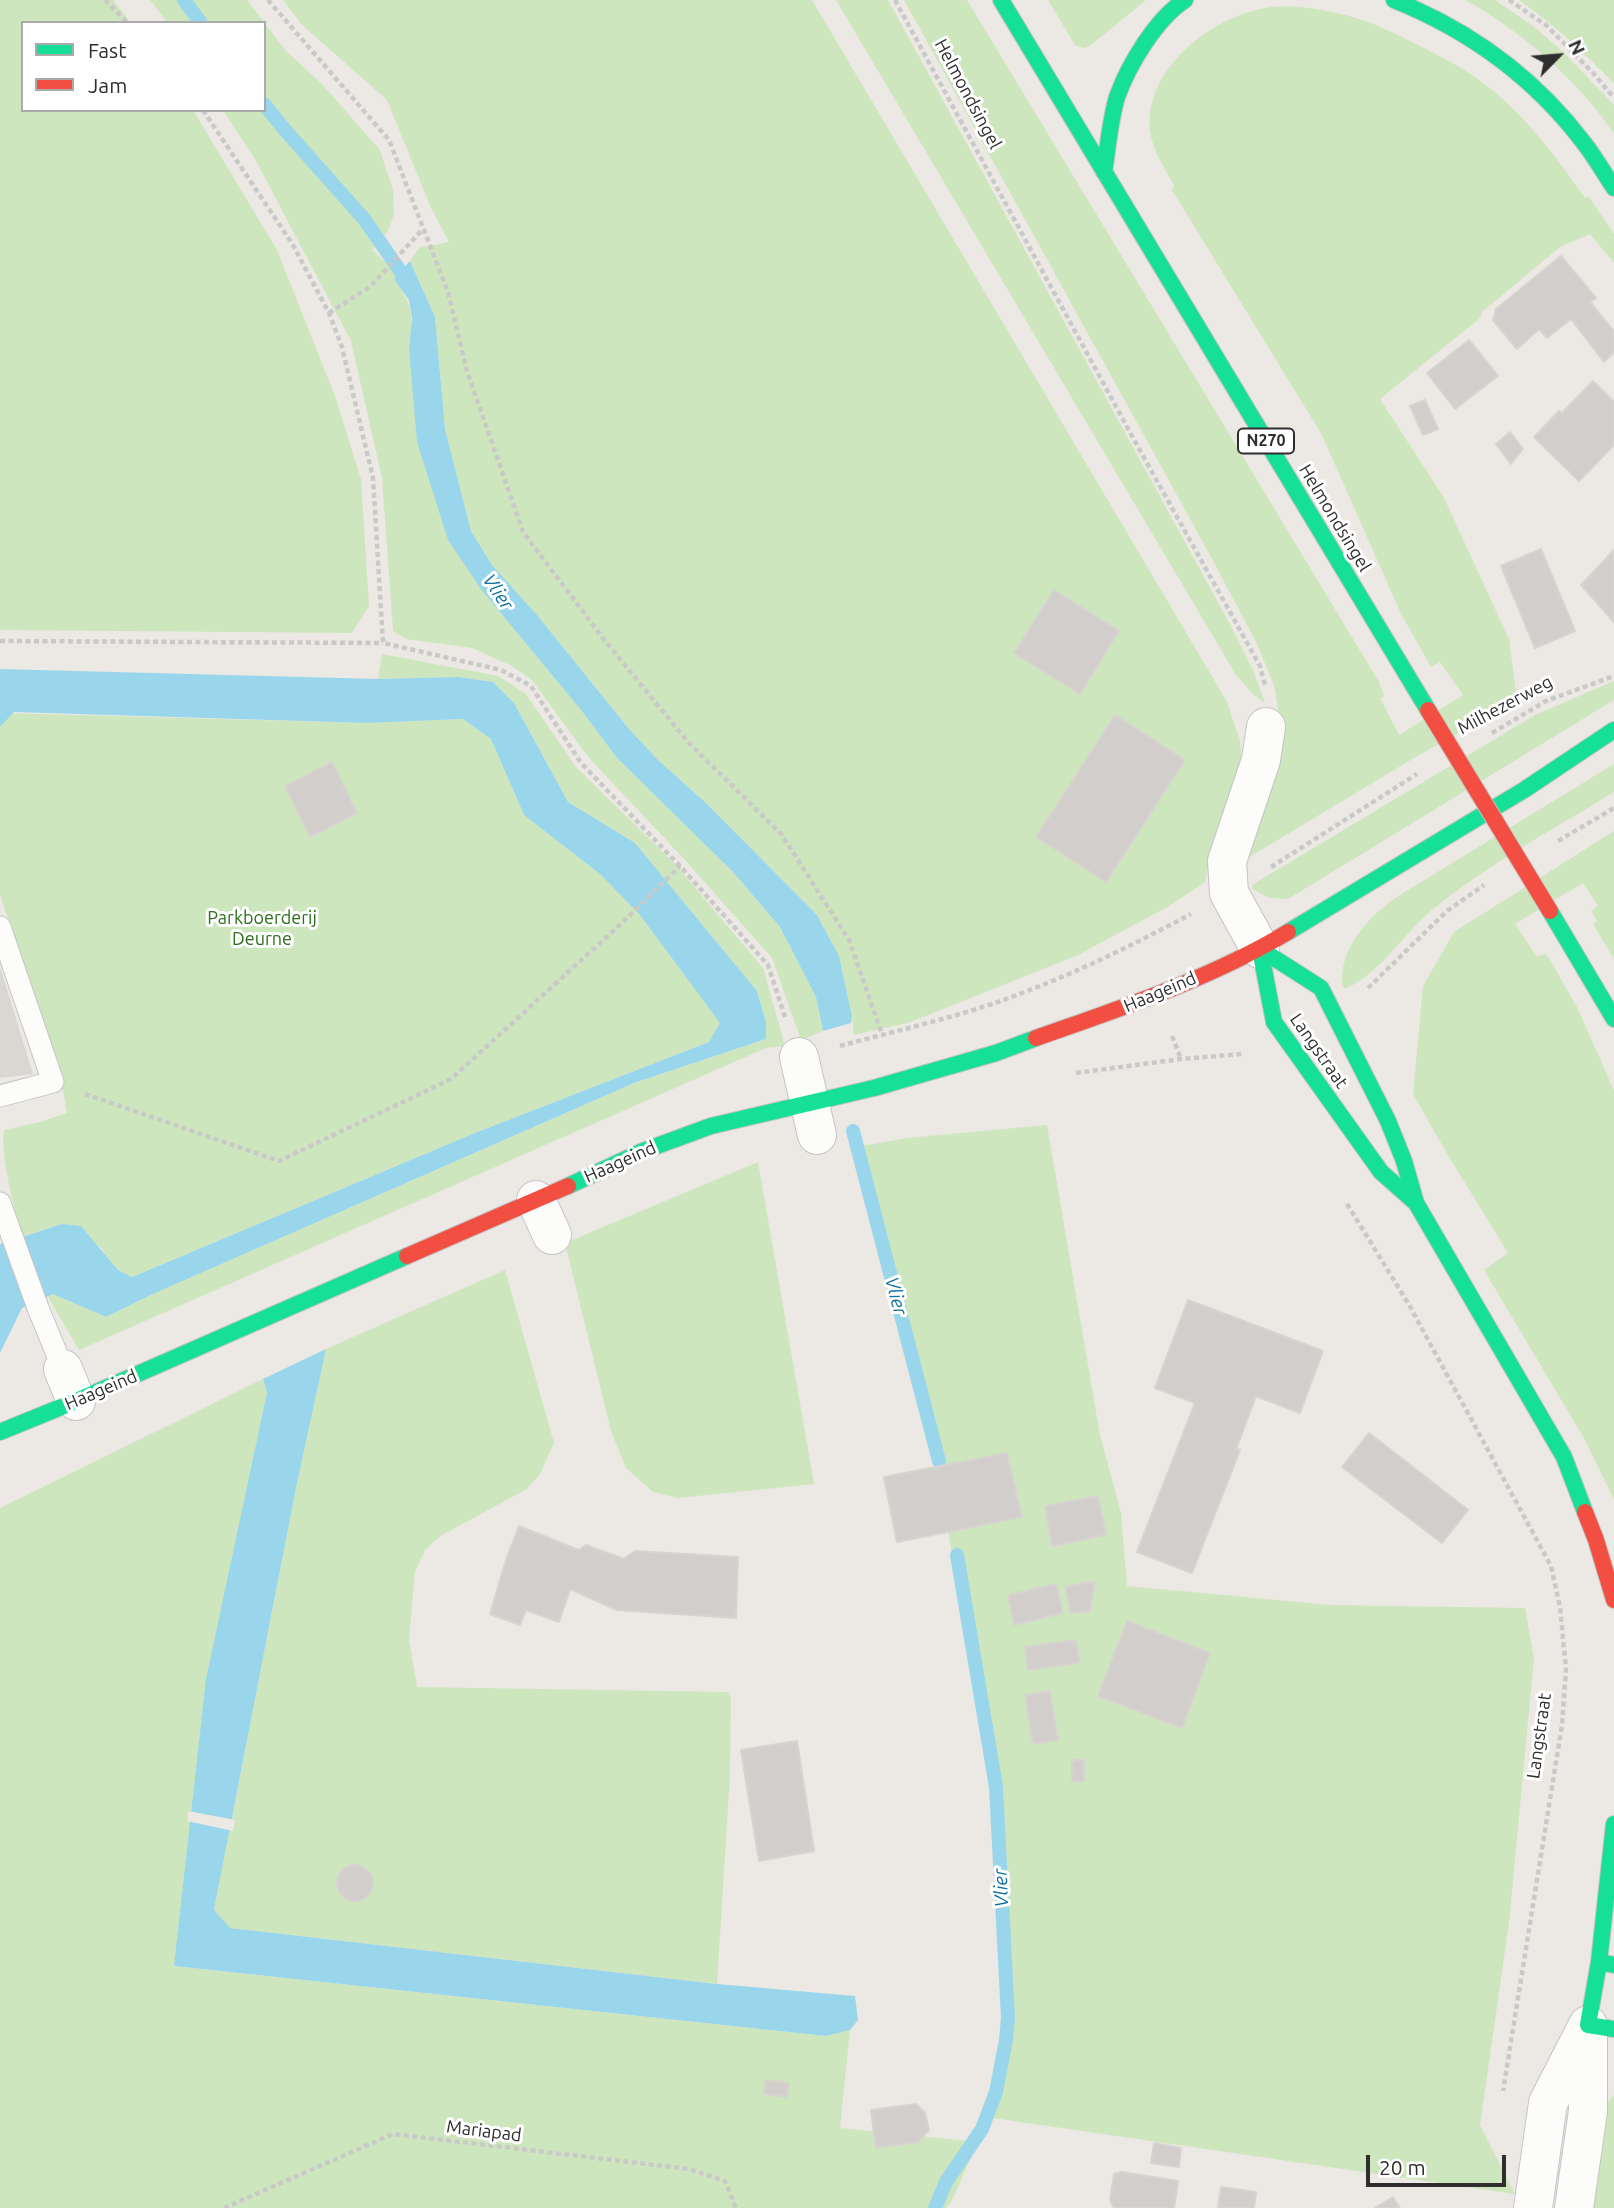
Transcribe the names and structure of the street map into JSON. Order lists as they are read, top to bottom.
{
  "streets": {
    "main road": [
      "Helmondsingel",
      "N270",
      "Haageind",
      "Langstraat"
    ],
    "path": ["Milhezerweg", "Mariapad"]
  },
  "crossings": [
    ["Haageind", "Langstraat"]
  ],
  "water": ["Vlier"],
  "parks": ["Parkboerderij Deurne"],
  "legend": ["Fast", "Jam"],
  "scale_bar": "20 m",
  "north": "top right"
}
